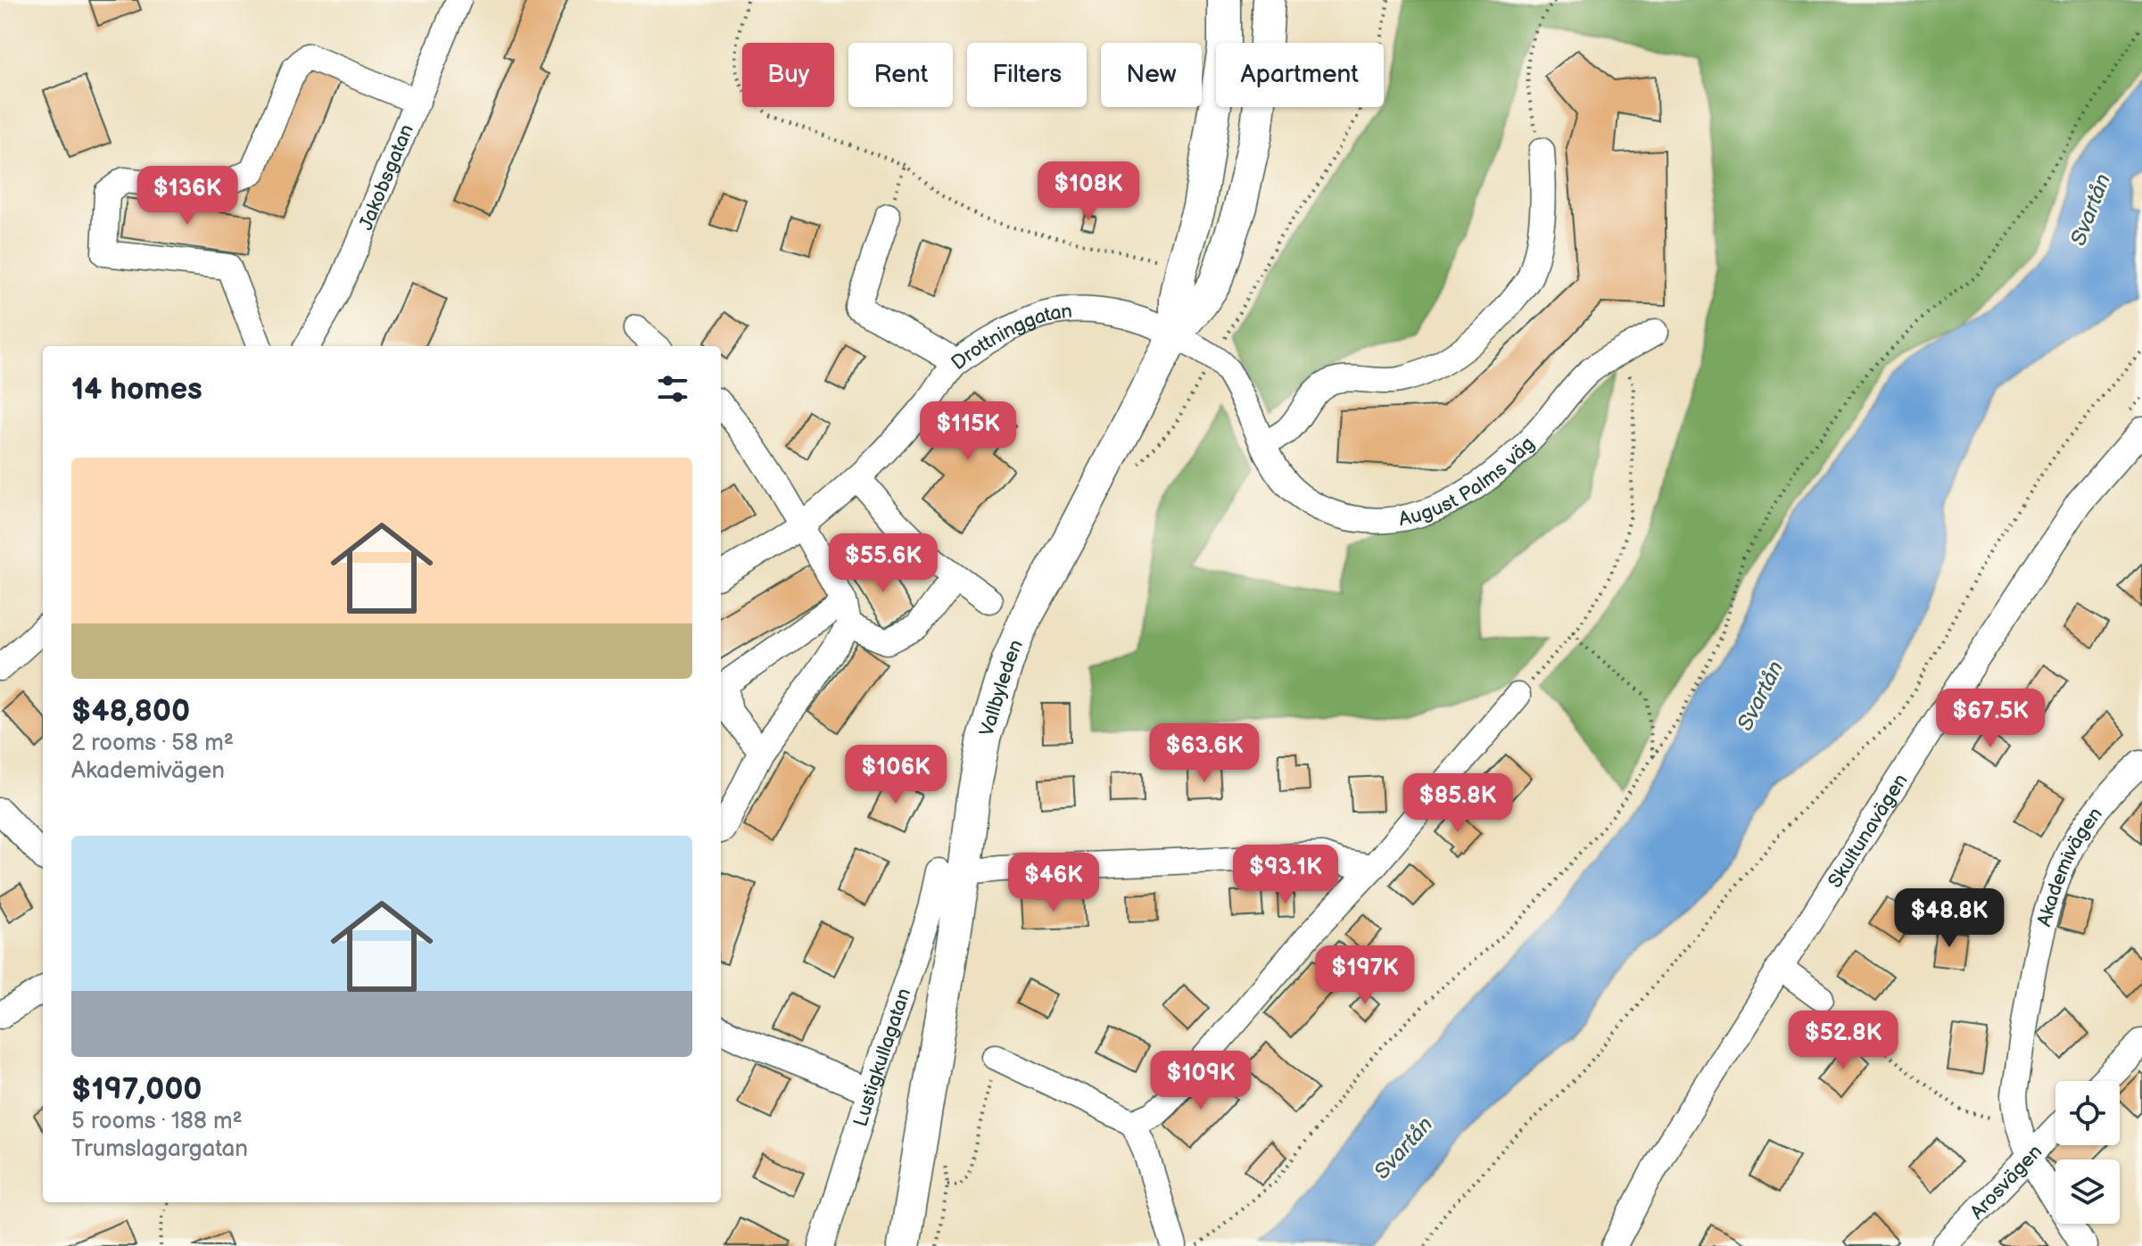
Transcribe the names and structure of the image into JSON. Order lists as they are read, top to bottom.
{
  "streets": {
    "main road": ["Vallbyleden"],
    "street": [
      "Jakobsgatan",
      "Drottninggatan",
      "August Palms väg",
      "Skultunavägen",
      "Akademivägen",
      "Lustigkullagatan",
      "Arosvägen"
    ]
  },
  "crossings": [
    ["Drottninggatan", "August Palms väg"],
    ["Drottninggatan", "Vallbyleden"],
    ["August Palms väg", "Vallbyleden"],
    ["Vallbyleden", "Lustigkullagatan"],
    ["Akademivägen", "Arosvägen"]
  ],
  "water": ["Svartån"],
  "page": {
    "chip": [
      "Buy",
      "Rent",
      "Filters",
      "New",
      "Apartment"
    ],
    "price": [
      "$108K",
      "$136K",
      "$115K",
      "$55.6K",
      "$67.5K",
      "$63.6K",
      "$106K",
      "$85.8K",
      "$93.1K",
      "$46K",
      "$48.8K",
      "$197K",
      "$52.8K",
      "$109K"
    ],
    "heading": "14 homes",
    "list": [
      {
        "name": "$48,800",
        "note": "2 rooms · 58 m² · Akademivägen"
      },
      {
        "name": "$197,000",
        "note": "5 rooms · 188 m² · Trumslagargatan"
      }
    ]
  }
}
